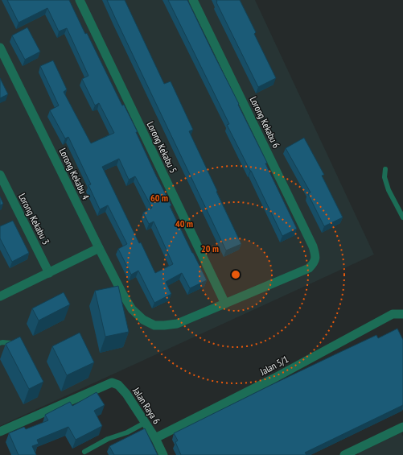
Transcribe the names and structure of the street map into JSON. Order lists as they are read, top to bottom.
{
  "streets": {
    "street": [
      "Lorong Kekabu 6",
      "Lorong Kekabu 5",
      "Lorong Kekabu 4",
      "Lorong Kekabu 3",
      "Jalan 5/1",
      "Jalan Raya 6"
    ]
  },
  "crossings": [
    ["Lorong Kekabu 6", "Lorong Kekabu 4"],
    ["Lorong Kekabu 5", "Lorong Kekabu 4"],
    ["Jalan 5/1", "Jalan Raya 6"]
  ],
  "rings": ["60 m", "40 m", "20 m"]
}
